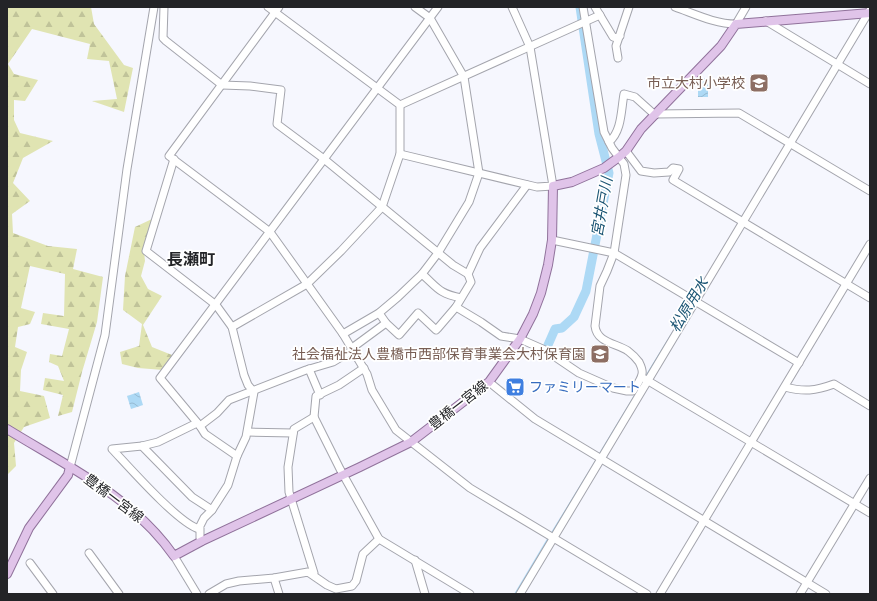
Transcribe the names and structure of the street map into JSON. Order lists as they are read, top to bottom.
{
  "streets": {
    "main road": ["豊橋一宮線"]
  },
  "districts": ["長瀬町"],
  "water": ["宮井戸川", "松原用水"],
  "places": {
    "school or university": ["市立大村小学校", "社会福祉法人豊橋市西部保育事業会大村保育園"],
    "supermarket": ["ファミリーマート"]
  }
}
